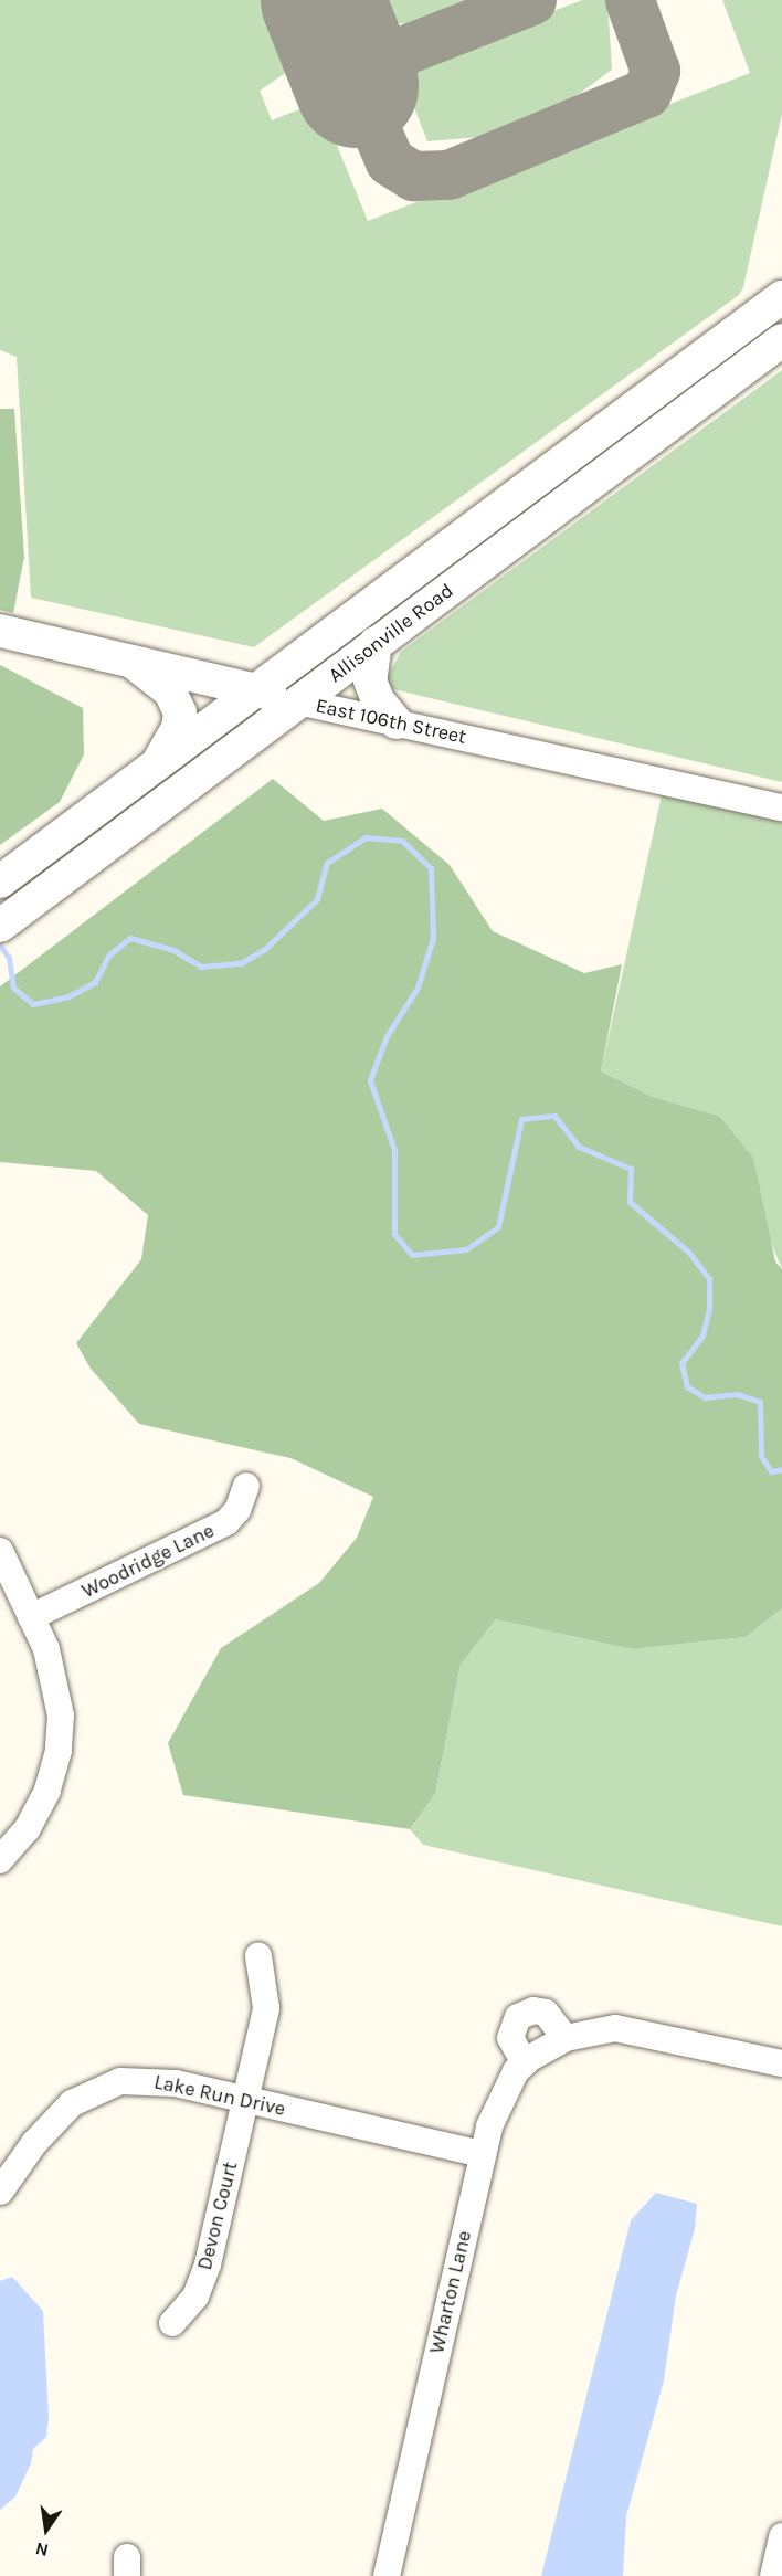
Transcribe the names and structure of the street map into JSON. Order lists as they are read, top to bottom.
{
  "streets": {
    "main road": ["Allisonville Road", "East 106th Street"],
    "street": [
      "Woodridge Lane",
      "Lake Run Drive",
      "Devon Court",
      "Wharton Lane"
    ]
  },
  "crossings": [
    ["Allisonville Road", "East 106th Street"],
    ["Lake Run Drive", "Devon Court"],
    ["Lake Run Drive", "Wharton Lane"]
  ],
  "north": "bottom"
}
